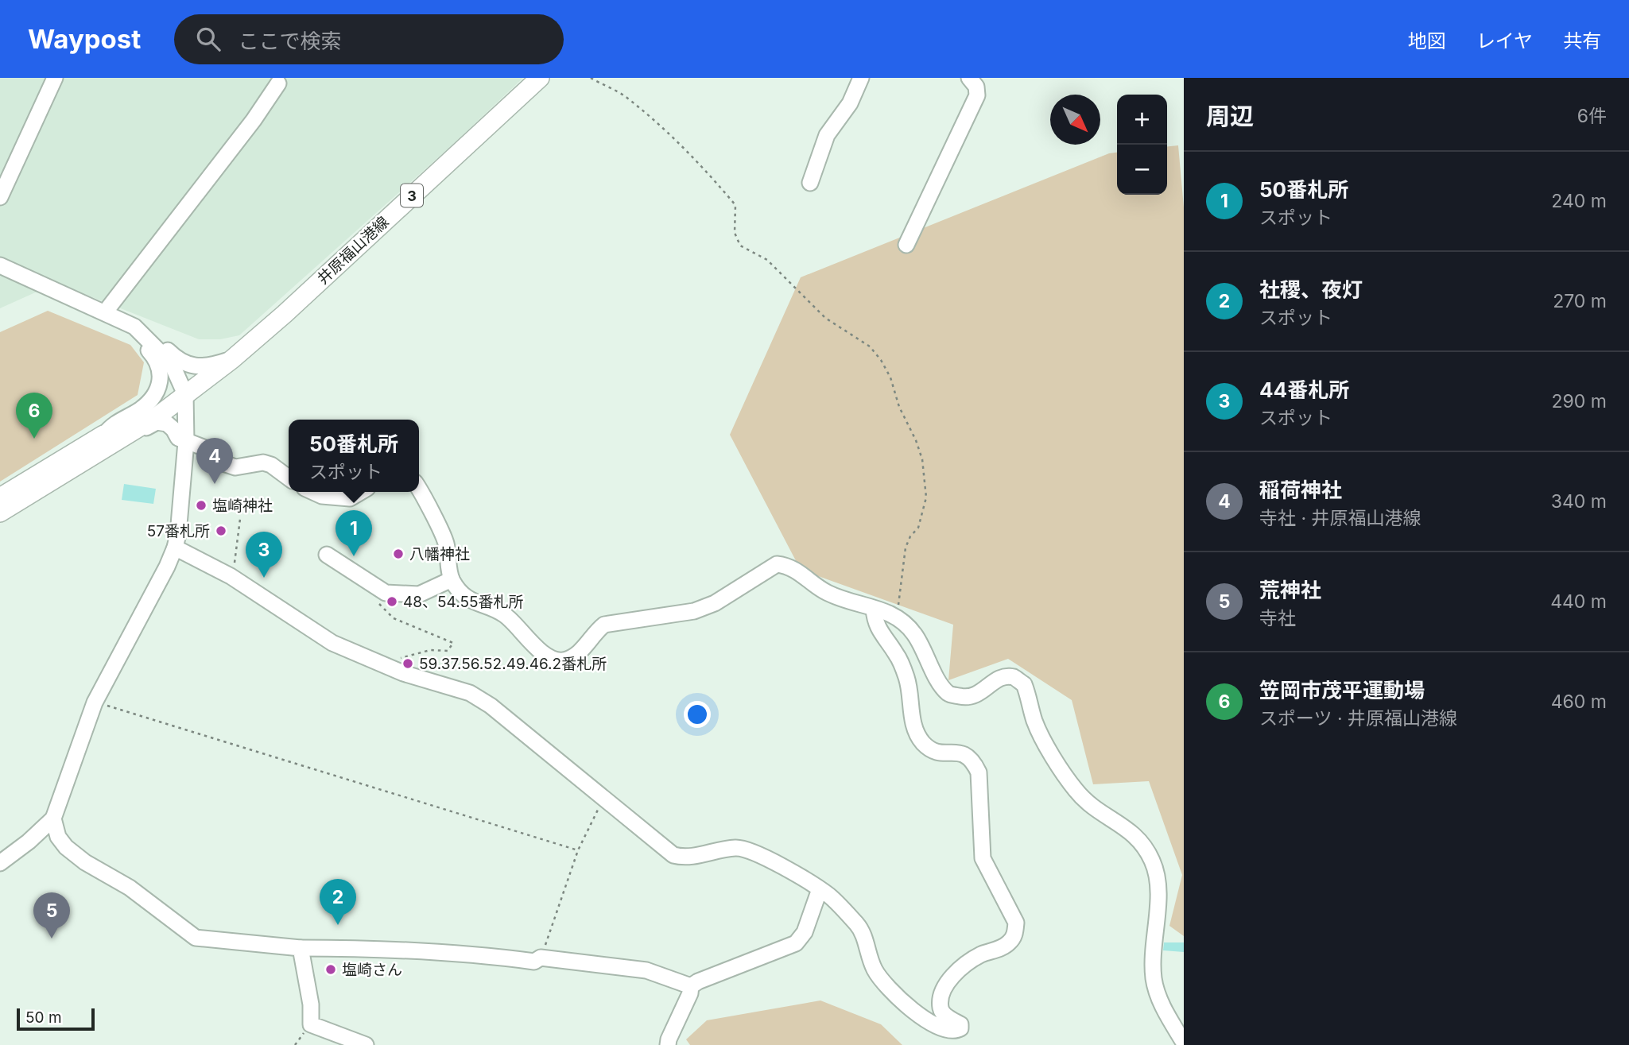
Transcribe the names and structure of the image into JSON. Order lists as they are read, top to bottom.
{
  "streets": {
    "main road": ["3", "井原福山港線"]
  },
  "places": [
    "塩崎神社",
    "57番札所",
    "八幡神社",
    "48、54.55番札所",
    "59.37.56.52.49.46.2番札所",
    "塩崎さん"
  ],
  "scale_bar": "50 m",
  "north": "bottom right",
  "page": {
    "header": "Waypost",
    "search": "ここで検索",
    "nav": ["地図", "レイヤ", "共有"],
    "heading": ["周辺", "6件"],
    "map_buttons": ["+", "−"],
    "list": [
      {
        "mark": "1",
        "name": "50番札所",
        "note": "スポット",
        "value": "240 m"
      },
      {
        "mark": "2",
        "name": "社稷、夜灯",
        "note": "スポット",
        "value": "270 m"
      },
      {
        "mark": "3",
        "name": "44番札所",
        "note": "スポット",
        "value": "290 m"
      },
      {
        "mark": "4",
        "name": "稲荷神社",
        "note": "寺社 · 井原福山港線",
        "value": "340 m"
      },
      {
        "mark": "5",
        "name": "荒神社",
        "note": "寺社",
        "value": "440 m"
      },
      {
        "mark": "6",
        "name": "笠岡市茂平運動場",
        "note": "スポーツ · 井原福山港線",
        "value": "460 m"
      }
    ],
    "pins": [
      "6",
      "4",
      "1",
      "3",
      "2",
      "5"
    ],
    "popup": ["50番札所", "スポット"],
    "scale": "50 m"
  }
}
